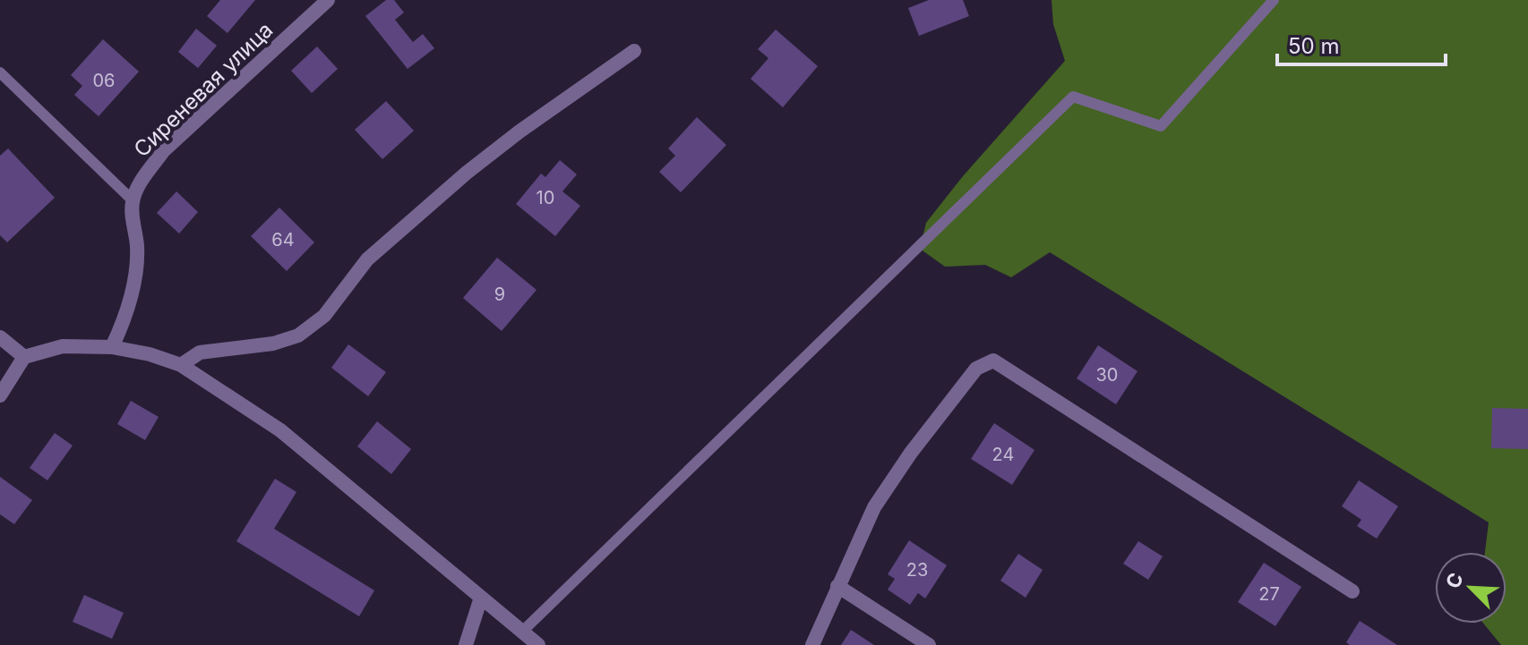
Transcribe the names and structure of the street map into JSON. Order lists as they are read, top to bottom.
{
  "streets": {
    "street": ["Сиреневая улица"]
  },
  "house_numbers": [
    "06",
    "10",
    "64",
    "9",
    "30",
    "24",
    "23",
    "27"
  ],
  "scale_bar": "50 m",
  "north": "top left"
}
